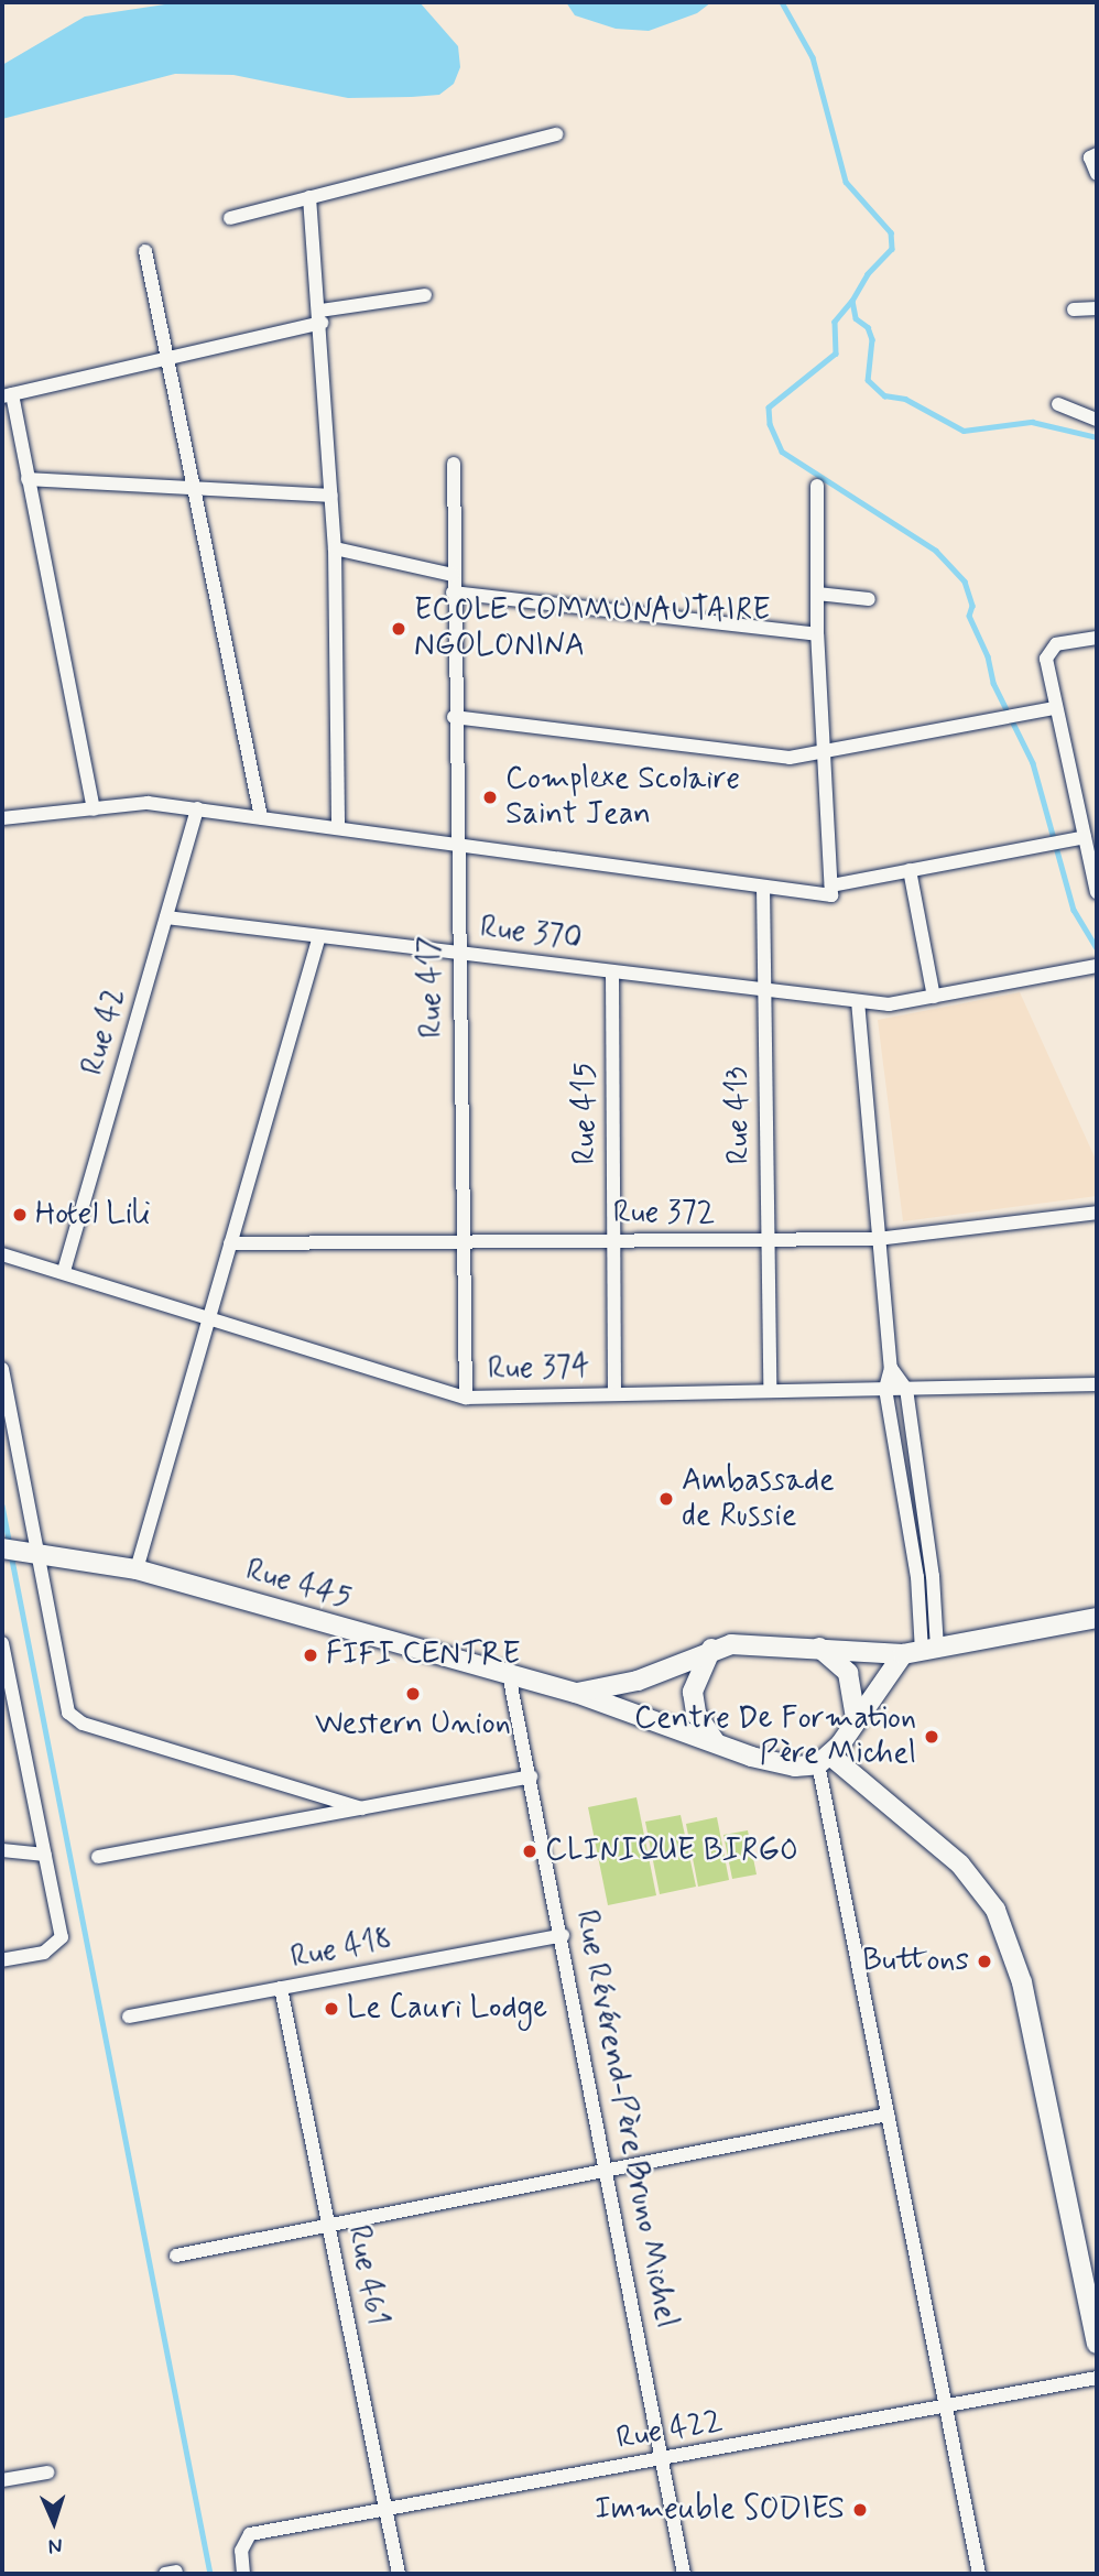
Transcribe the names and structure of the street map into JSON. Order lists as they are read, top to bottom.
{
  "streets": {
    "street": [
      "Rue 370",
      "Rue 417",
      "Rue 42",
      "Rue 415",
      "Rue 413",
      "Rue 372",
      "Rue 374",
      "Rue 445",
      "Rue 418",
      "Rue Révérend-Père Bruno Michel",
      "Rue 461",
      "Rue 422"
    ]
  },
  "crossings": [
    ["Rue 370", "Rue 417"],
    ["Rue 370", "Rue 42"],
    ["Rue 370", "Rue 415"],
    ["Rue 370", "Rue 413"],
    ["Rue 417", "Rue 372"],
    ["Rue 417", "Rue 374"],
    ["Rue 42", "Rue 374"],
    ["Rue 415", "Rue 372"],
    ["Rue 415", "Rue 374"],
    ["Rue 413", "Rue 372"],
    ["Rue 413", "Rue 374"],
    ["Rue 445", "Rue Révérend-Père Bruno Michel"],
    ["Rue 418", "Rue Révérend-Père Bruno Michel"],
    ["Rue 418", "Rue 461"],
    ["Rue Révérend-Père Bruno Michel", "Rue 422"],
    ["Rue 461", "Rue 422"]
  ],
  "places": [
    "ECOLE COMMUNAUTAIRE NGOLONINA",
    "Complexe Scolaire Saint Jean",
    "Hotel Lili",
    "Ambassade de Russie",
    "FIFI CENTRE",
    "Western Union",
    "Centre De Formation Père Michel",
    "CLINIQUE BIRGO",
    "Buttons",
    "Le Cauri Lodge",
    "Immeuble SODIES"
  ],
  "north": "bottom"
}
